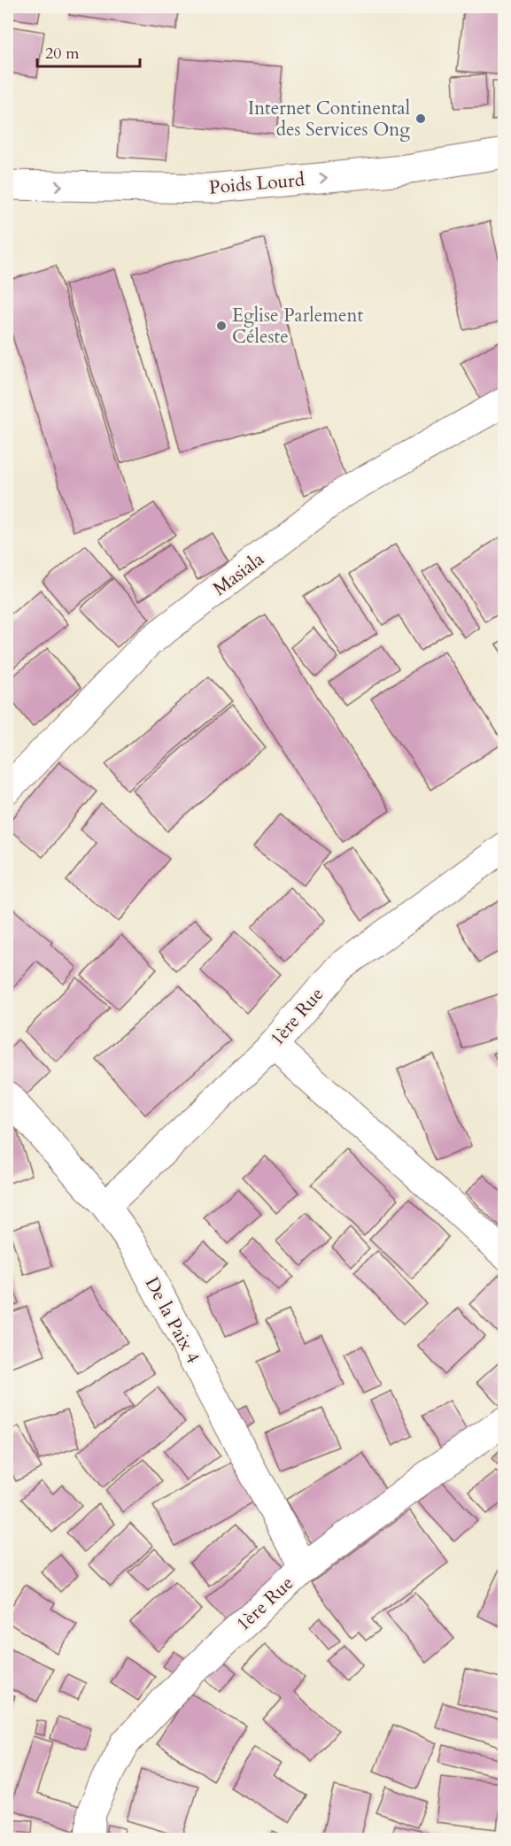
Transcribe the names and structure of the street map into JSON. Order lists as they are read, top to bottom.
{
  "streets": {
    "street": [
      "Poids Lourd",
      "Masiala",
      "1ère Rue",
      "De la Paix 4"
    ]
  },
  "crossings": [
    ["1ère Rue", "De la Paix 4"]
  ],
  "one_way": ["Poids Lourd"],
  "places": ["Internet Continental des Services Ong", "Eglise Parlement Céleste"],
  "scale_bar": "20 m"
}
